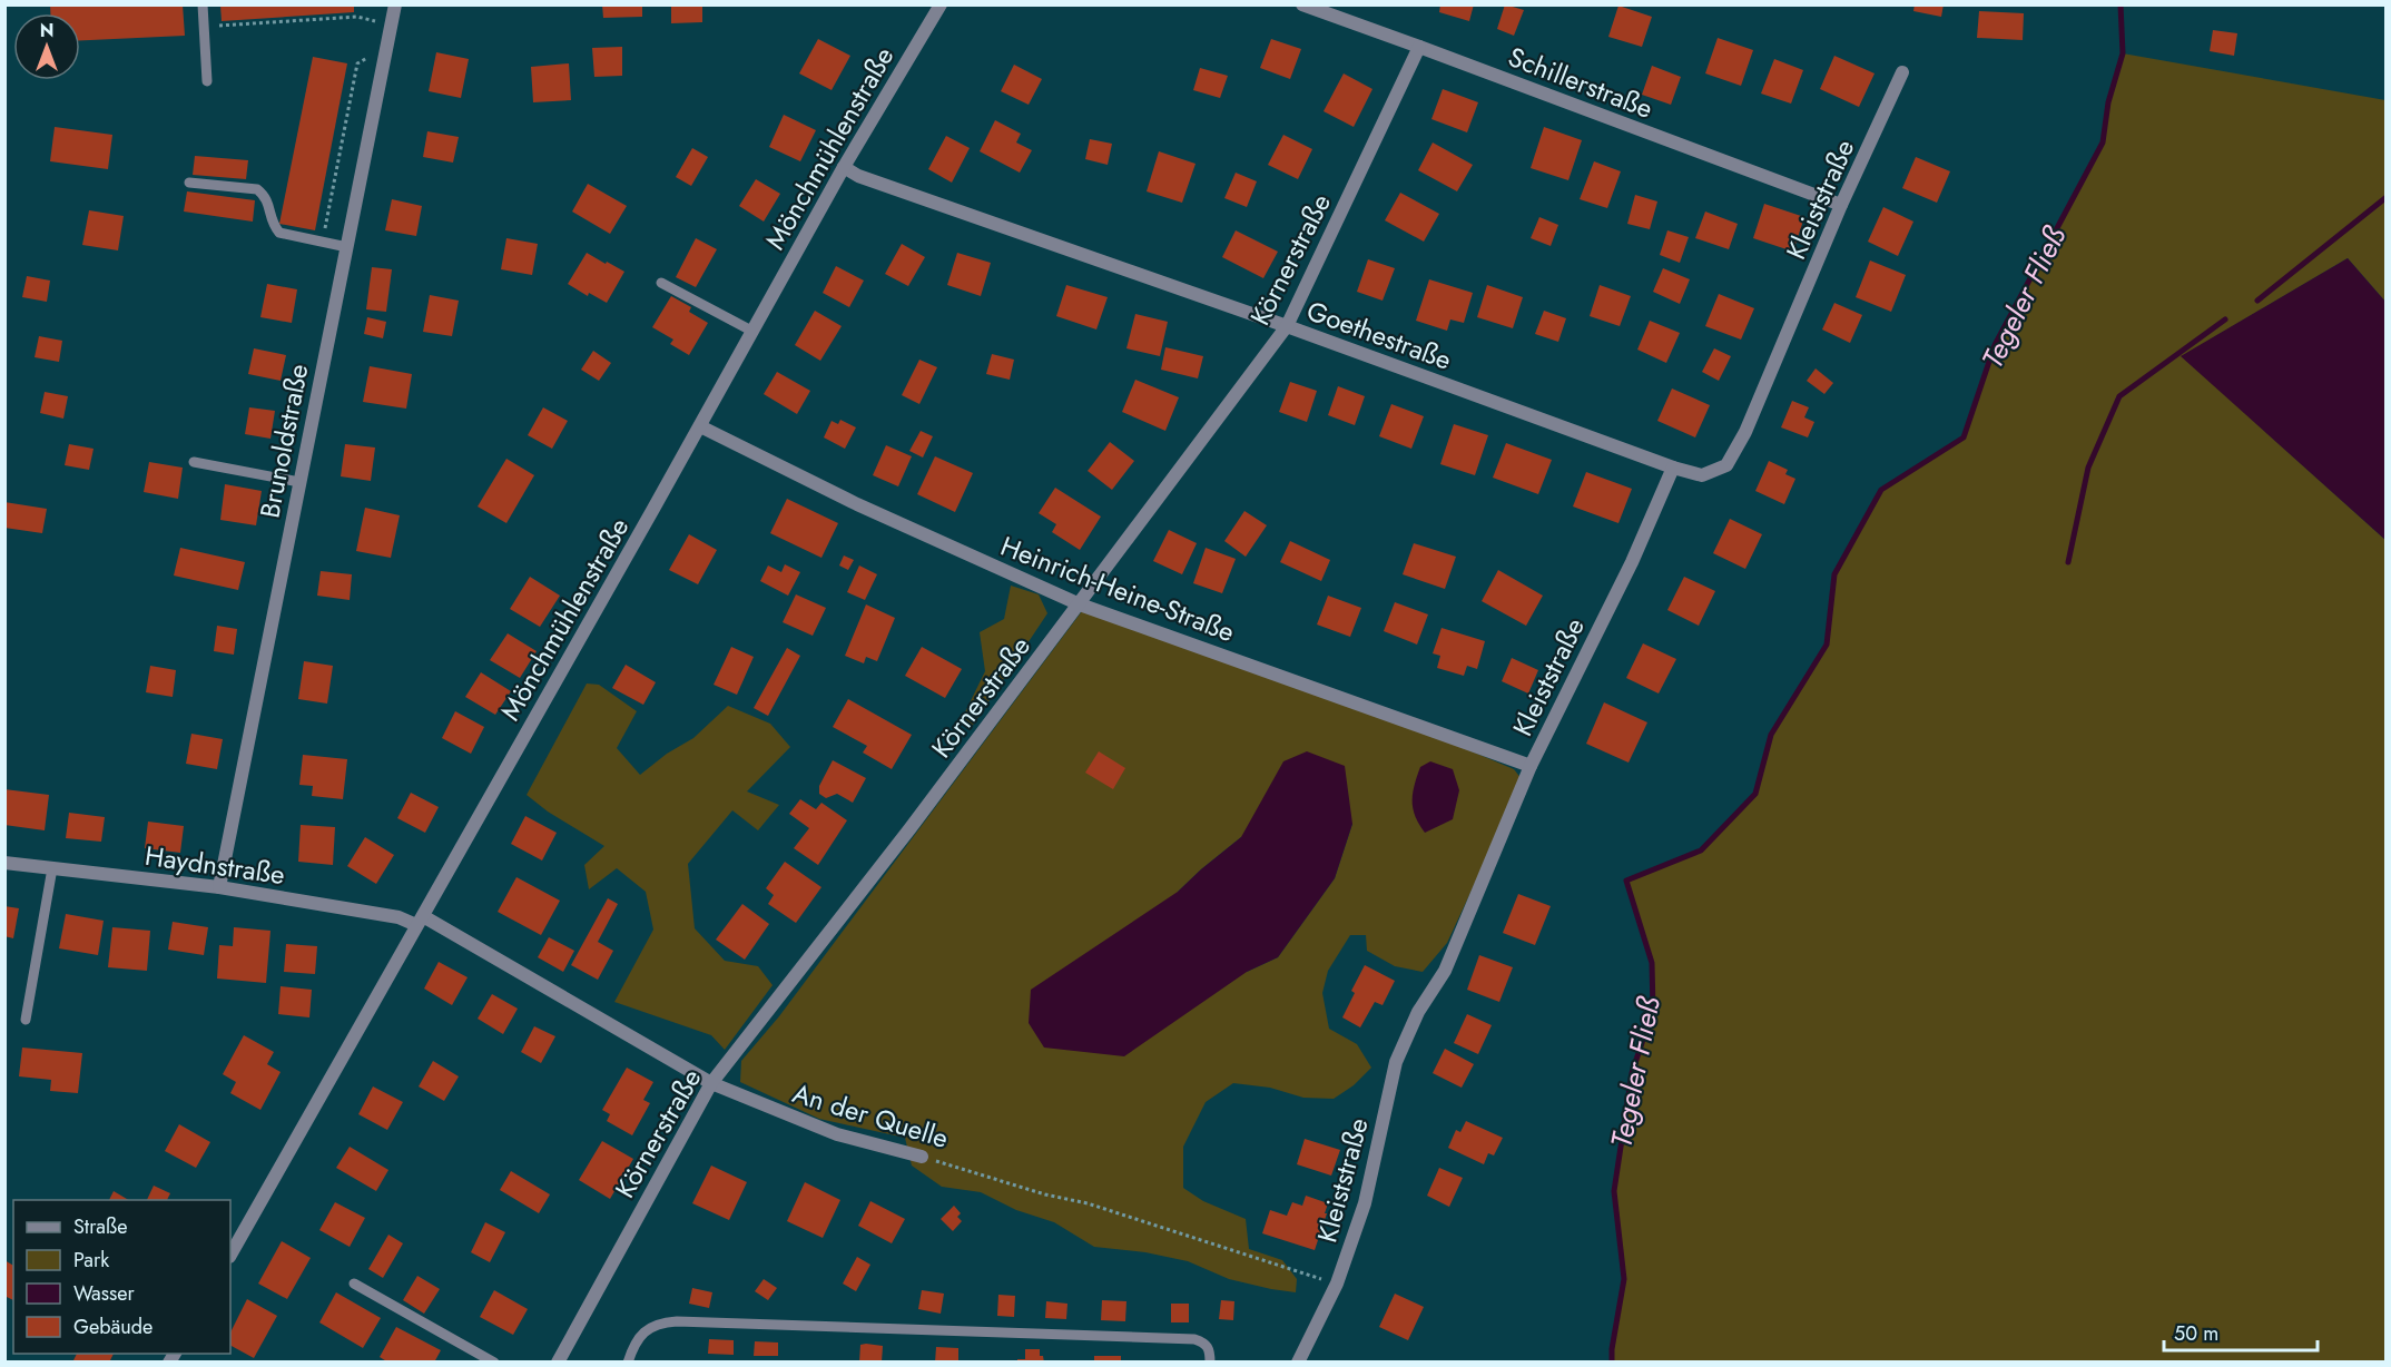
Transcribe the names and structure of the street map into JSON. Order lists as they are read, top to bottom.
{
  "streets": {
    "street": [
      "Schillerstraße",
      "Mönchmühlenstraße",
      "Kleiststraße",
      "Körnerstraße",
      "Goethestraße",
      "Brunoldstraße",
      "Heinrich-Heine-Straße",
      "Haydnstraße",
      "An der Quelle"
    ]
  },
  "crossings": [
    ["Schillerstraße", "Kleiststraße"],
    ["Schillerstraße", "Körnerstraße"],
    ["Mönchmühlenstraße", "Goethestraße"],
    ["Mönchmühlenstraße", "Heinrich-Heine-Straße"],
    ["Mönchmühlenstraße", "Haydnstraße"],
    ["Mönchmühlenstraße", "An der Quelle"],
    ["Kleiststraße", "Goethestraße"],
    ["Kleiststraße", "Heinrich-Heine-Straße"],
    ["Kleiststraße", "An der Quelle"],
    ["Körnerstraße", "Goethestraße"],
    ["Körnerstraße", "Heinrich-Heine-Straße"],
    ["Körnerstraße", "An der Quelle"],
    ["Brunoldstraße", "Haydnstraße"],
    ["Haydnstraße", "An der Quelle"]
  ],
  "water": ["Tegeler Fließ"],
  "legend": [
    "Straße",
    "Park",
    "Wasser",
    "Gebäude"
  ],
  "scale_bar": "50 m",
  "north": "top"
}
